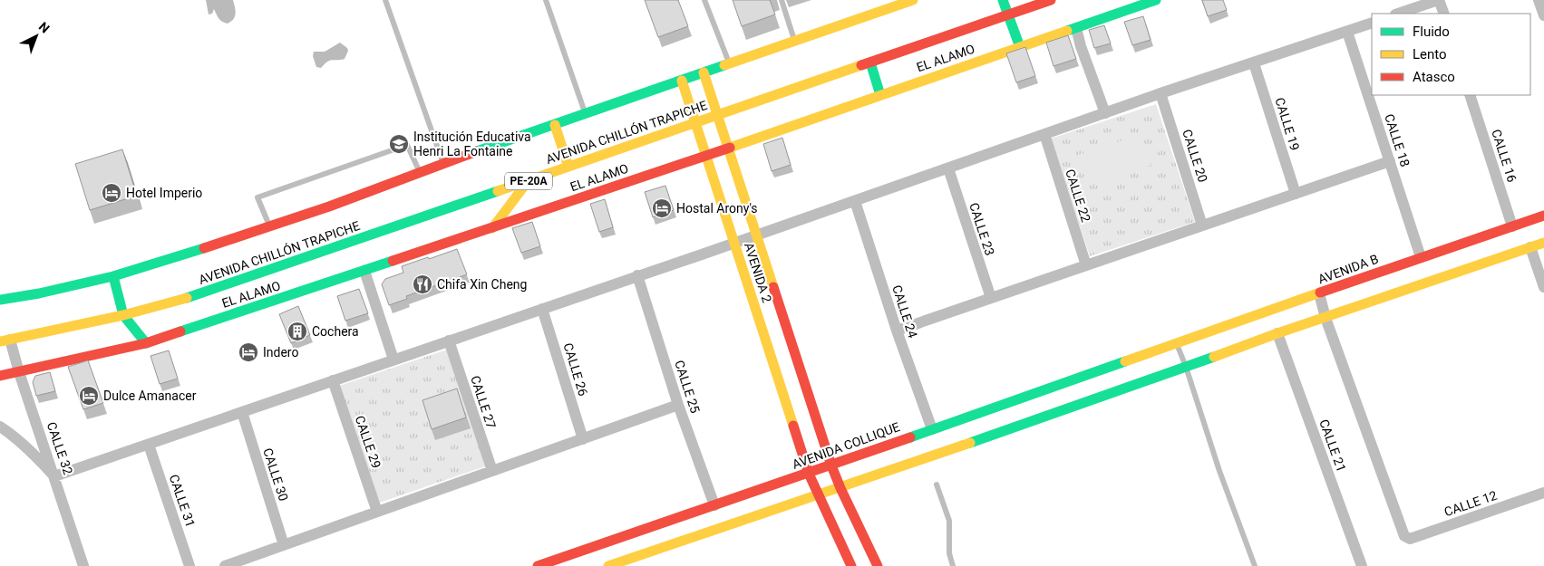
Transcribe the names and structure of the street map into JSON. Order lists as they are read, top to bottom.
{
  "streets": {
    "main road": [
      "EL ALAMO",
      "AVENIDA CHILLÓN TRAPICHE",
      "PE-20A",
      "AVENIDA B",
      "AVENIDA 2",
      "AVENIDA COLLIQUE"
    ],
    "street": [
      "CALLE 19",
      "CALLE 18",
      "CALLE 20",
      "CALLE 16",
      "CALLE 22",
      "CALLE 23",
      "CALLE 24",
      "CALLE 26",
      "CALLE 25",
      "CALLE 27",
      "CALLE 29",
      "CALLE 21",
      "CALLE 32",
      "CALLE 30",
      "CALLE 31",
      "CALLE 12"
    ]
  },
  "crossings": [
    ["EL ALAMO", "AVENIDA 2"],
    ["EL ALAMO", "CALLE 32"],
    ["AVENIDA CHILLÓN TRAPICHE", "AVENIDA 2"],
    ["AVENIDA CHILLÓN TRAPICHE", "CALLE 32"],
    ["CALLE 18", "AVENIDA B"],
    ["CALLE 16", "AVENIDA B"],
    ["AVENIDA B", "AVENIDA COLLIQUE"],
    ["AVENIDA 2", "AVENIDA COLLIQUE"],
    ["CALLE 24", "AVENIDA COLLIQUE"],
    ["CALLE 25", "AVENIDA COLLIQUE"]
  ],
  "places": {
    "school or university": ["Institución Educativa Henri La Fontaine"],
    "hotel": [
      "Hotel Imperio",
      "Hostal Arony's",
      "Indero",
      "Dulce Amanacer"
    ],
    "restaurant": ["Chifa Xin Cheng"],
    "building": ["Cochera"]
  },
  "legend": ["Fluido", "Lento", "Atasco"],
  "north": "top right"
}
